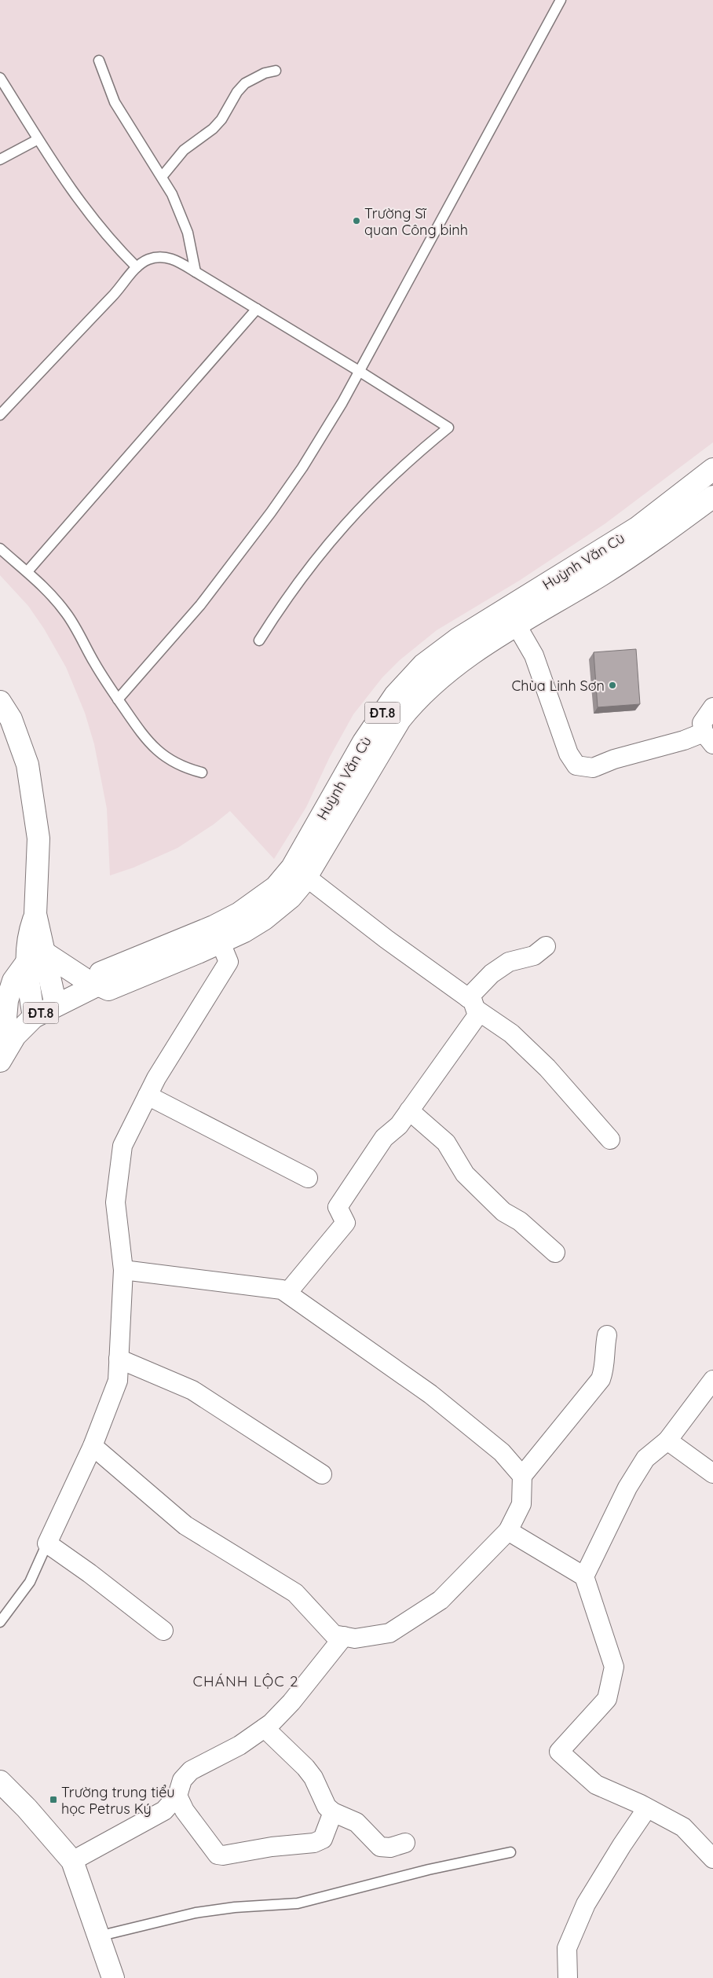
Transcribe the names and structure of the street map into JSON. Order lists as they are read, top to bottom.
{
  "streets": {
    "main road": ["Huỳnh Văn Cù", "ĐT.8"]
  },
  "districts": ["CHÁNH LỘC 2"],
  "places": {
    "other": ["Trường Sĩ quan Công binh", "Chùa Linh Sơn"],
    "transit": ["Trường trung tiểu học Petrus Ký"]
  }
}
